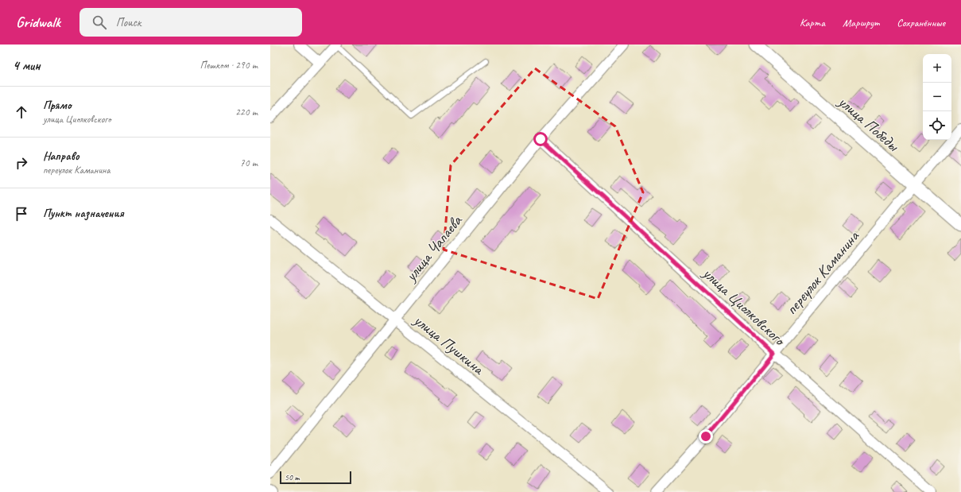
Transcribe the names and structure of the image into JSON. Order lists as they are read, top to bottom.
{
  "streets": {
    "street": [
      "улица Победы",
      "улица Чапаева",
      "переулок Каманина",
      "улица Циолковского",
      "улица Пушкина"
    ]
  },
  "crossings": [
    ["улица Победы", "переулок Каманина"],
    ["улица Чапаева", "улица Циолковского"],
    ["улица Чапаева", "улица Пушкина"],
    ["переулок Каманина", "улица Циолковского"]
  ],
  "scale_bar": "50 m",
  "page": {
    "header": "Gridwalk",
    "search": "Поиск",
    "nav": ["Карта", "Маршрут", "Сохранённые"],
    "heading": ["4 мин", "Пешком · 290 m"],
    "map_buttons": ["+", "−"],
    "list": [
      ["Прямо", "улица Циолковского", "220 m"],
      ["Направо", "переулок Каманина", "70 m"],
      "Пункт назначения"
    ],
    "scale": "50 m"
  }
}
